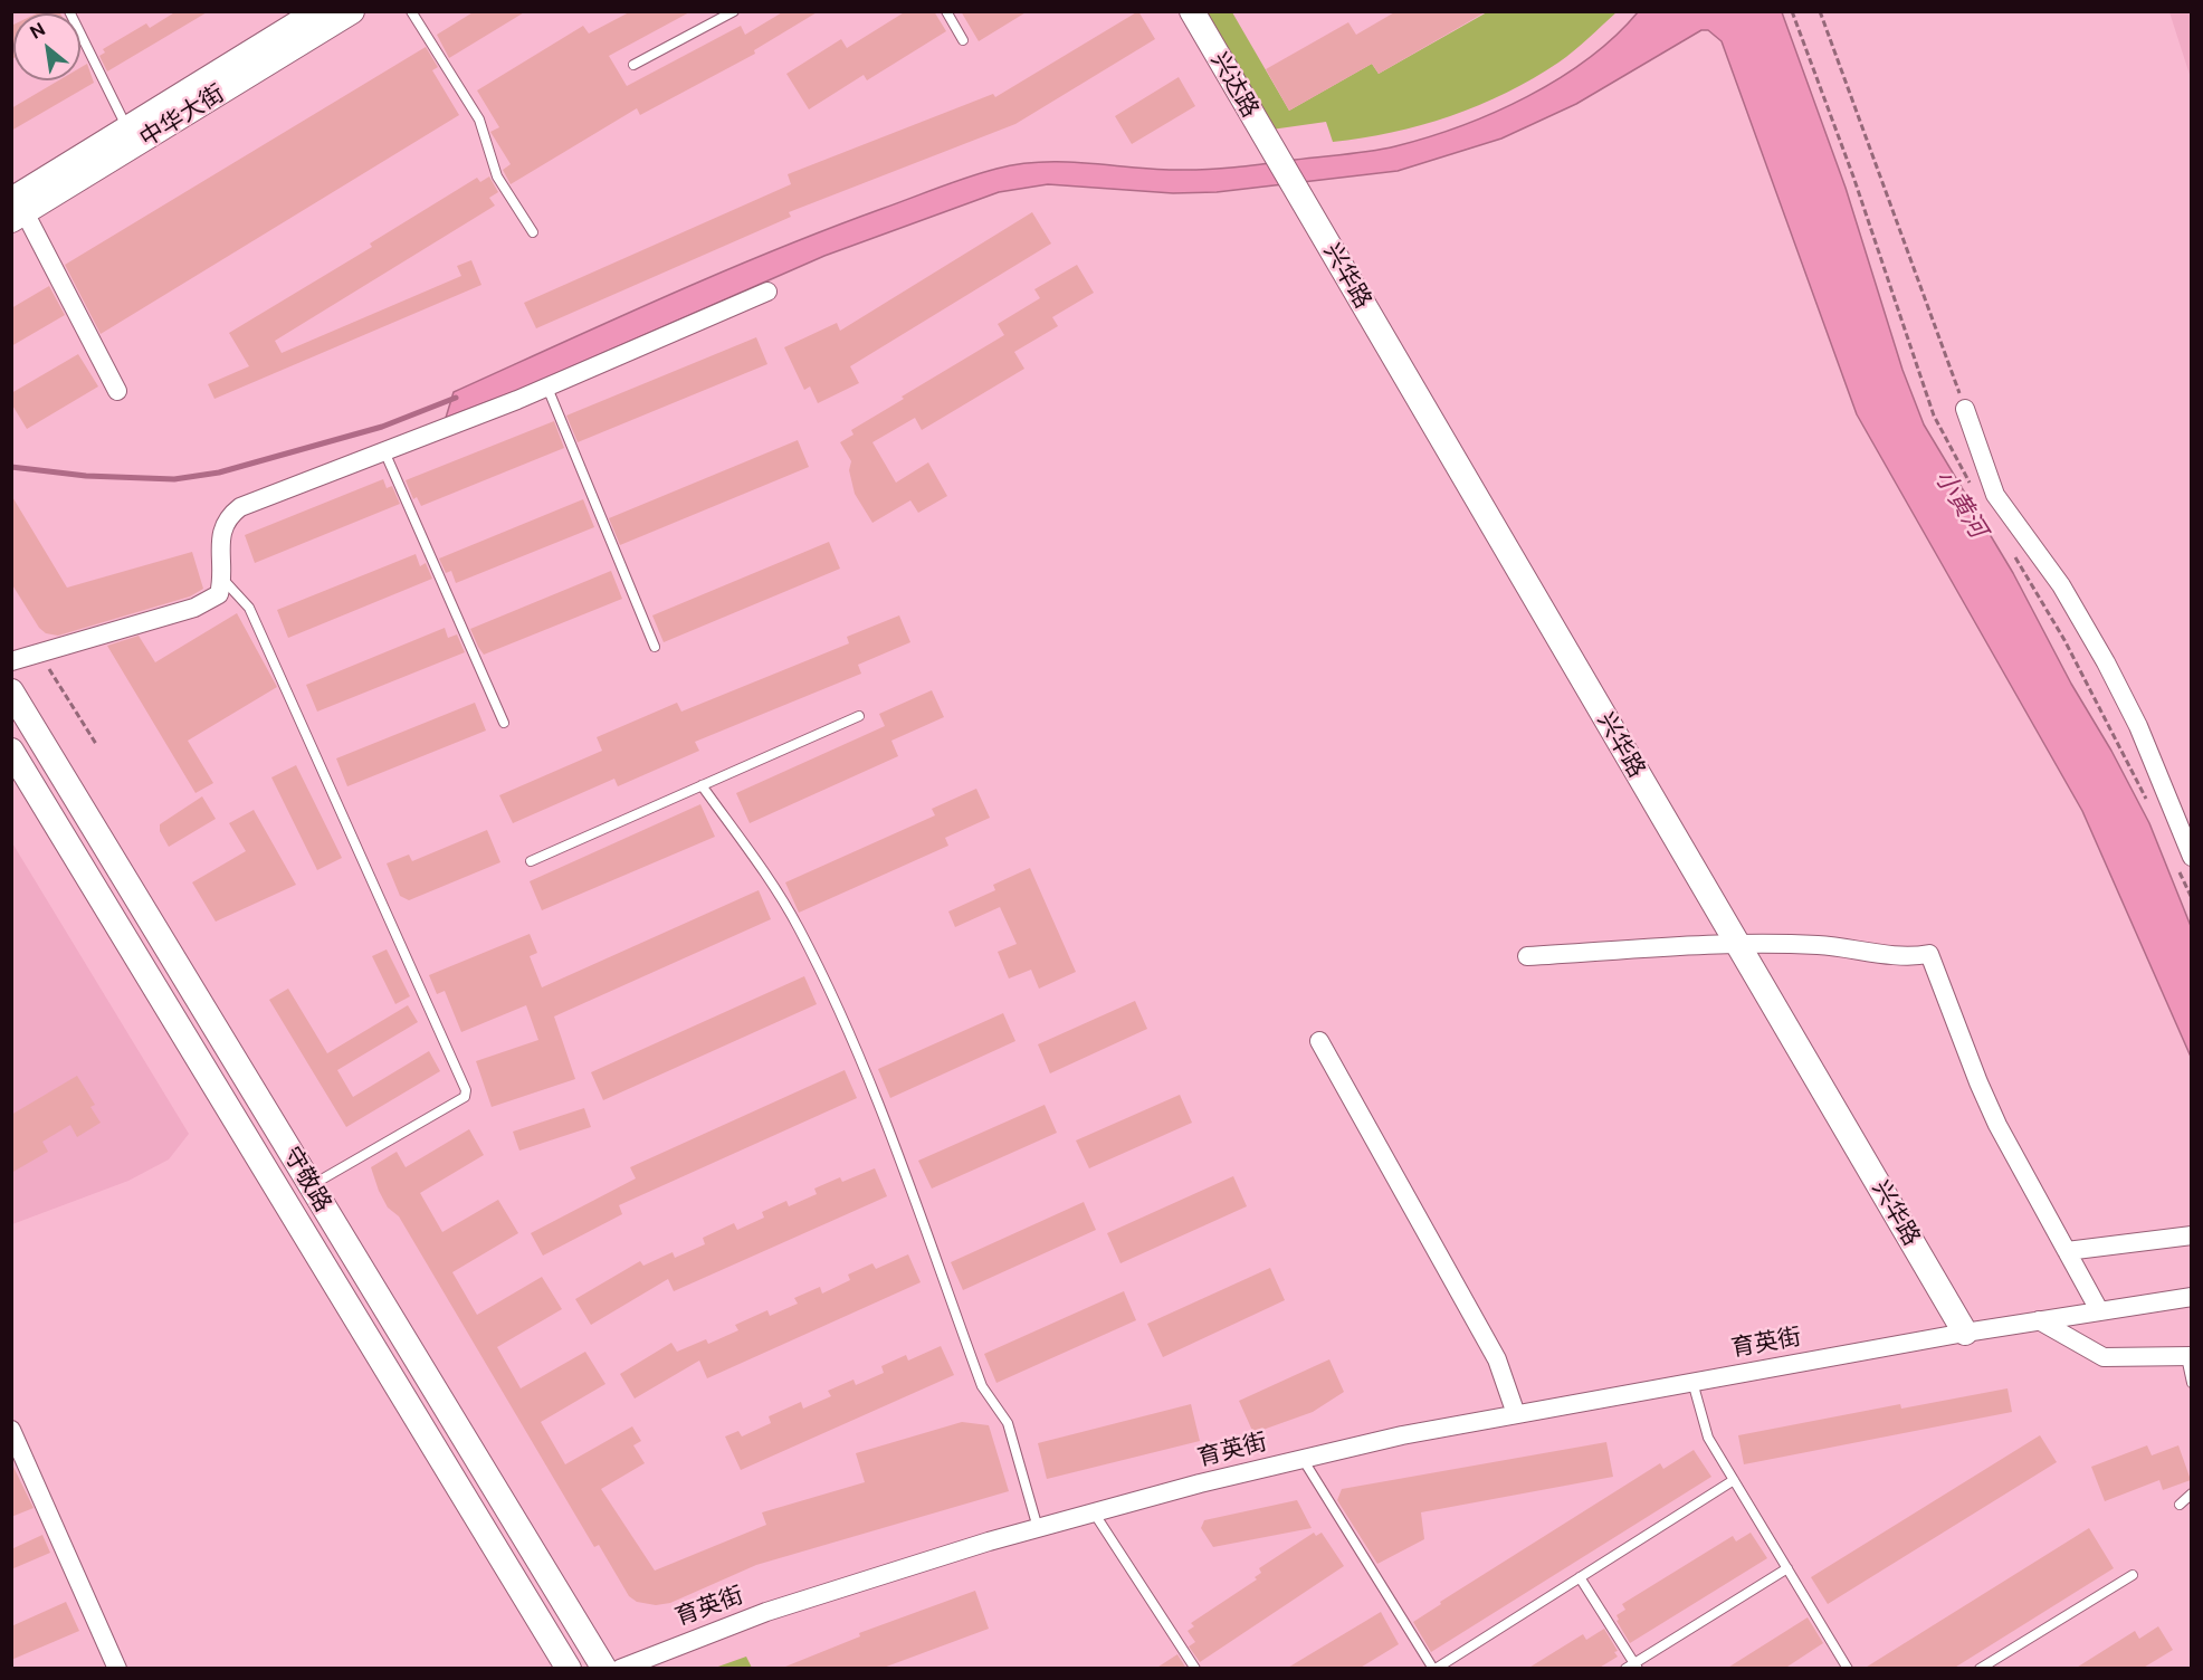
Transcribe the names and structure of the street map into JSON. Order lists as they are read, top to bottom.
{
  "streets": {
    "street": [
      "兴达路",
      "中华大街",
      "兴华路",
      "守敬路",
      "育英街"
    ]
  },
  "crossings": [
    ["兴达路", "兴华路"],
    ["兴华路", "育英街"]
  ],
  "water": ["小黄河"],
  "north": "top left"
}
